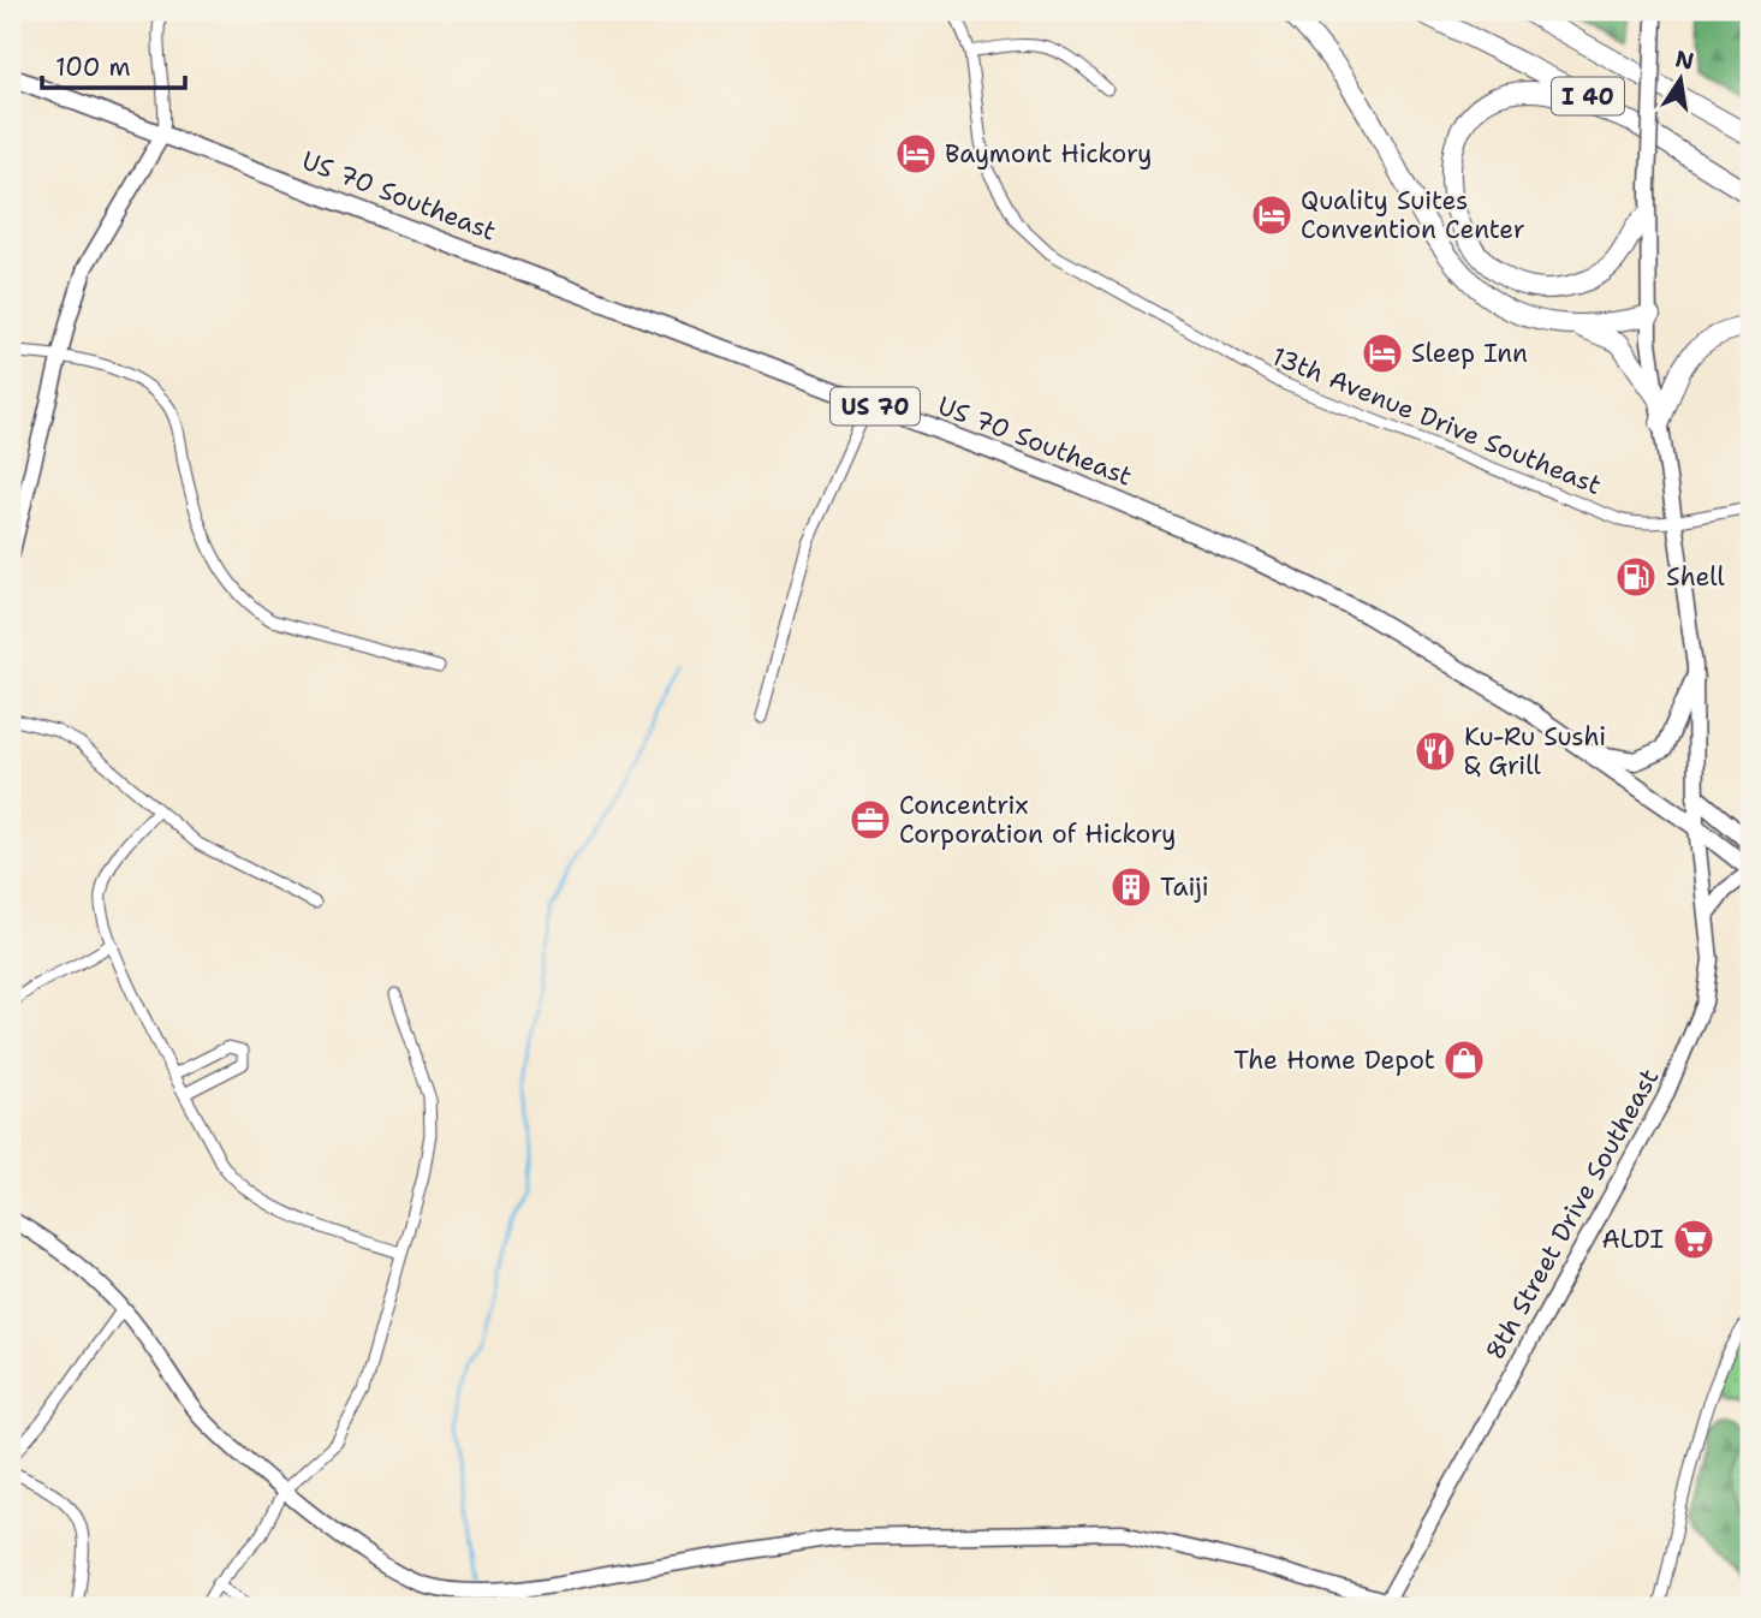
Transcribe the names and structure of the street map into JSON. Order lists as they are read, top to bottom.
{
  "streets": {
    "highway": ["I 40"],
    "main road": ["US 70 Southeast", "US 70"],
    "street": ["13th Avenue Drive Southeast", "8th Street Drive Southeast"]
  },
  "crossings": [
    ["US 70 Southeast", "8th Street Drive Southeast"],
    ["13th Avenue Drive Southeast", "8th Street Drive Southeast"]
  ],
  "places": {
    "hotel": ["Baymont Hickory", "Quality Suites Convention Center", "Sleep Inn"],
    "fuel station": ["Shell"],
    "restaurant": ["Ku-Ru Sushi & Grill"],
    "office": ["Concentrix Corporation of Hickory"],
    "building": ["Taiji"],
    "shop": ["The Home Depot"],
    "supermarket": ["ALDI"]
  },
  "scale_bar": "100 m",
  "north": "top"
}
